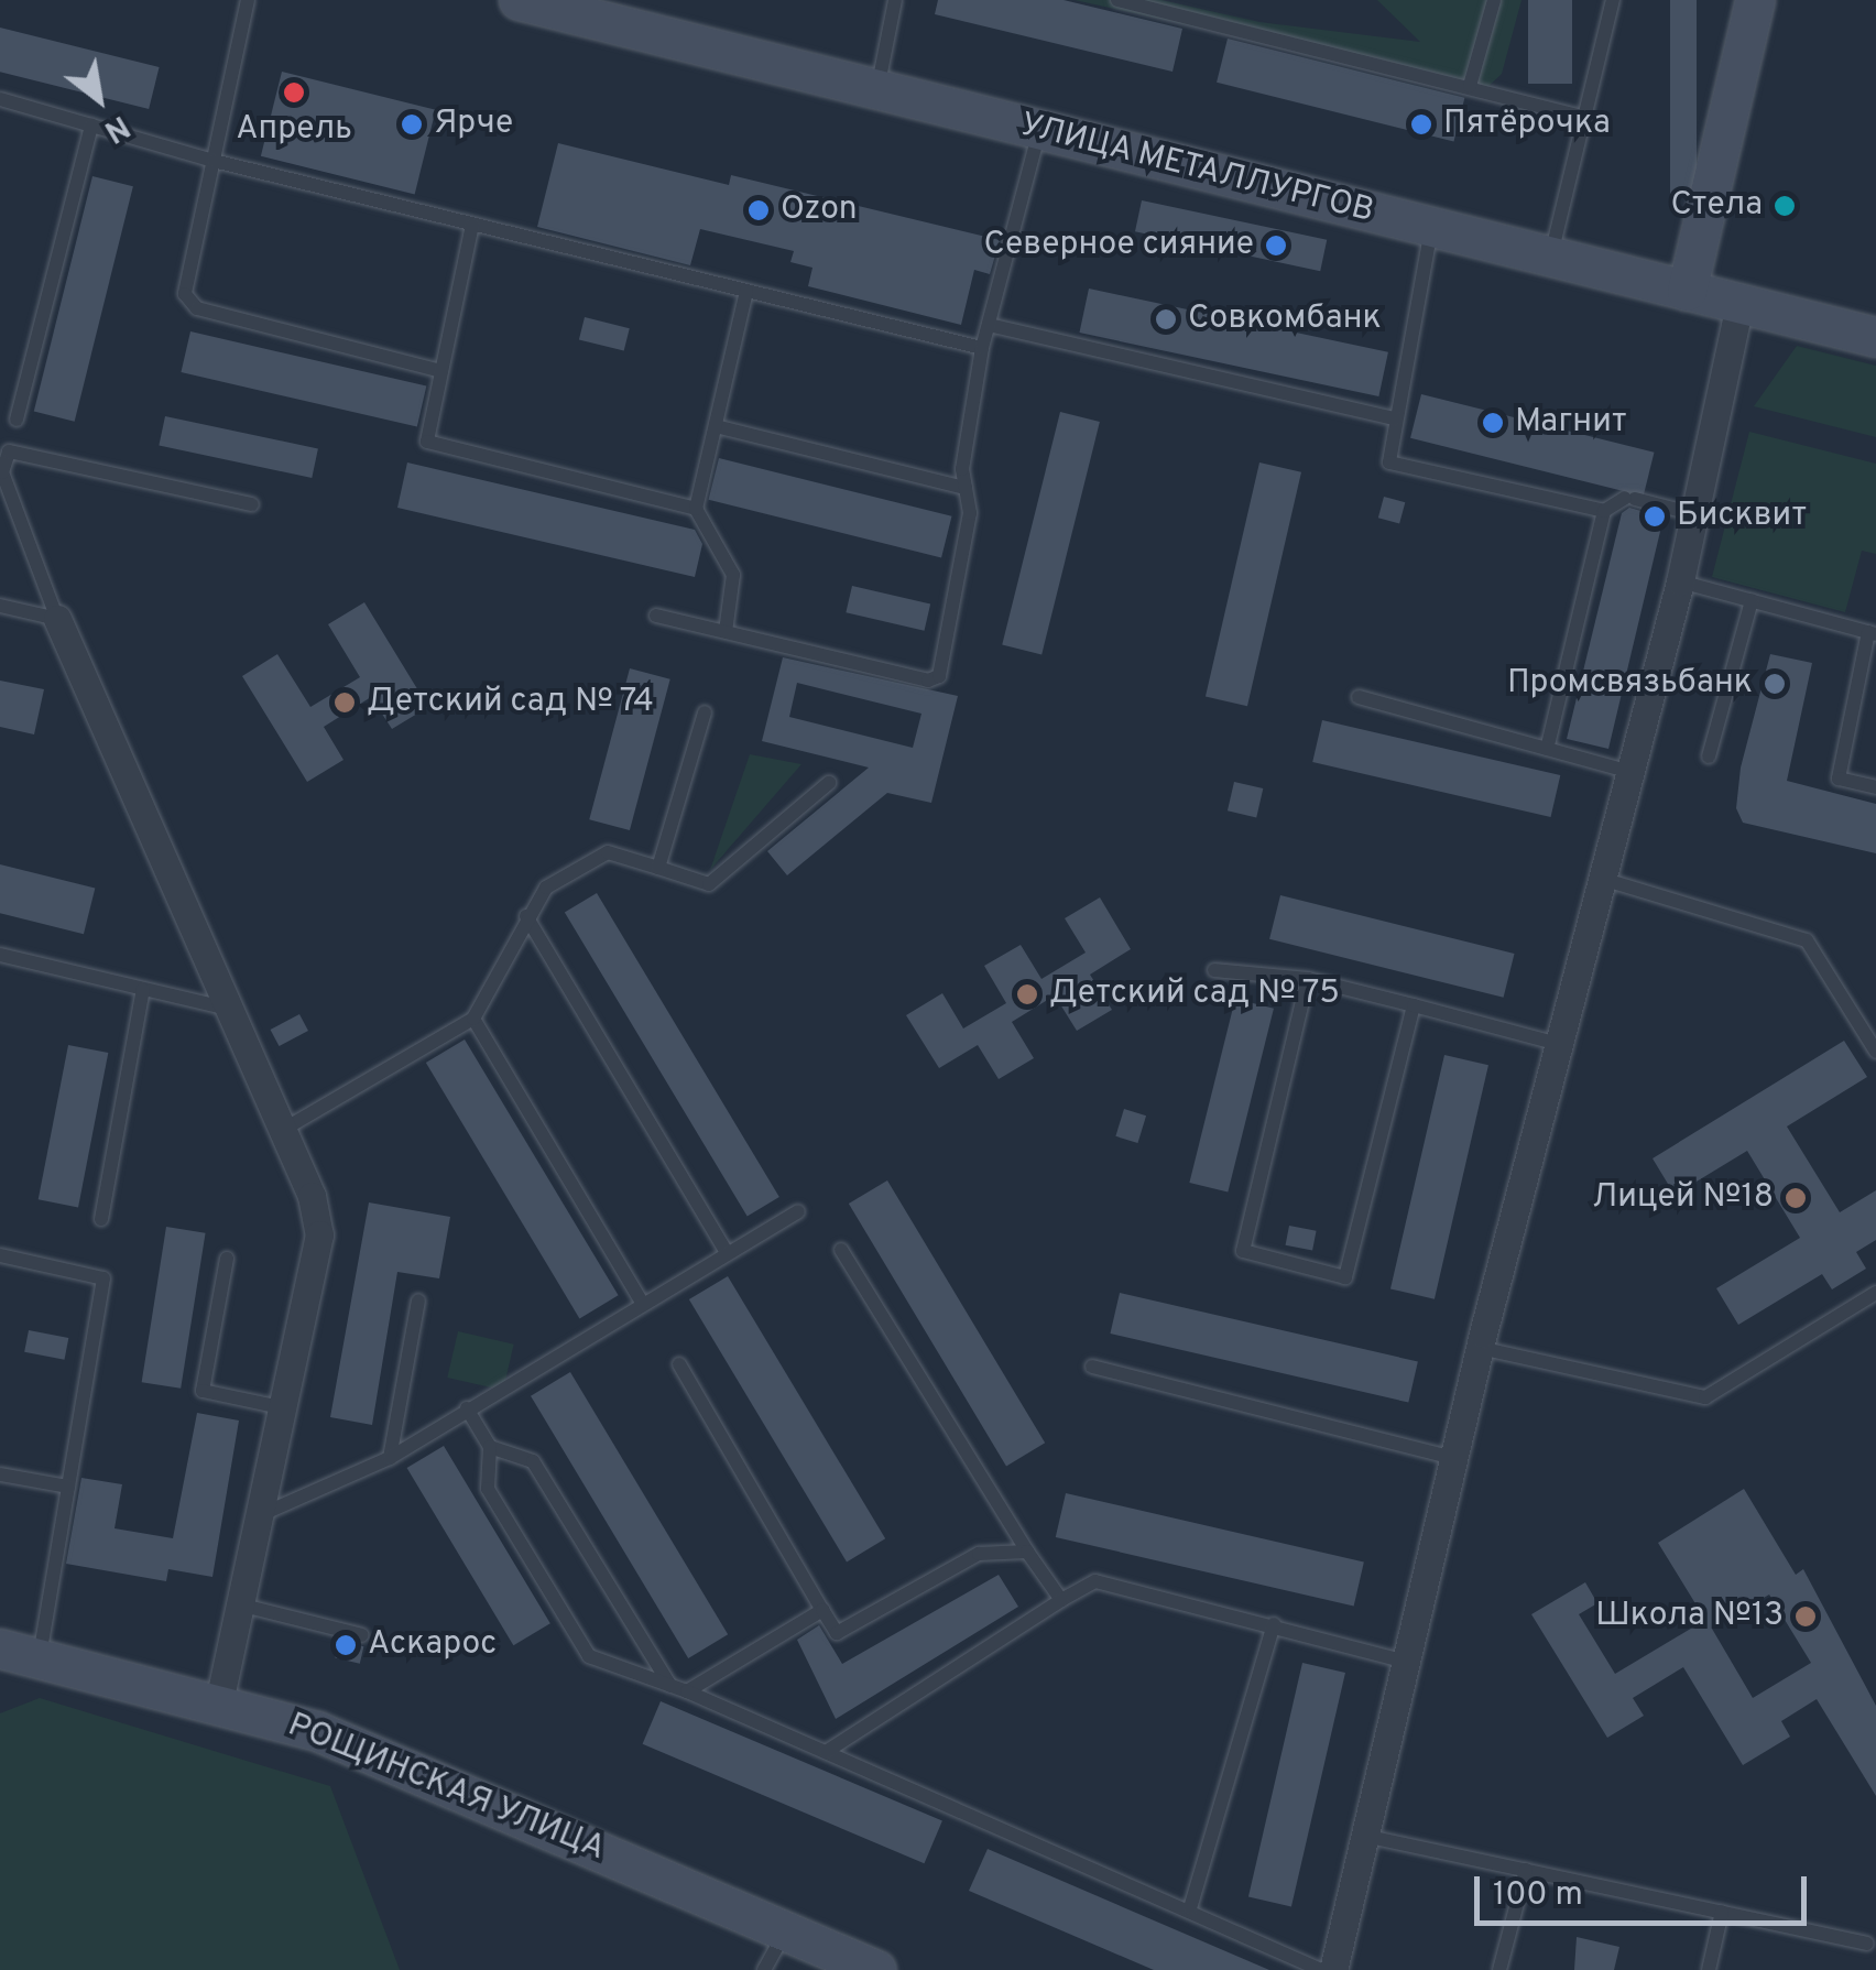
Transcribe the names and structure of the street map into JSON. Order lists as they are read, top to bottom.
{
  "streets": {
    "main road": ["УЛИЦА МЕТАЛЛУРГОВ", "РОЩИНСКАЯ УЛИЦА"]
  },
  "places": [
    "Апрель",
    "Ярче",
    "Пятёрочка",
    "Стела",
    "Ozon",
    "Северное сияние",
    "Совкомбанк",
    "Магнит",
    "Бисквит",
    "Промсвязьбанк",
    "Детский сад № 74",
    "Детский сад № 75",
    "Лицей №18",
    "Школа №13",
    "Аскарос"
  ],
  "scale_bar": "100 m",
  "north": "bottom right"
}
